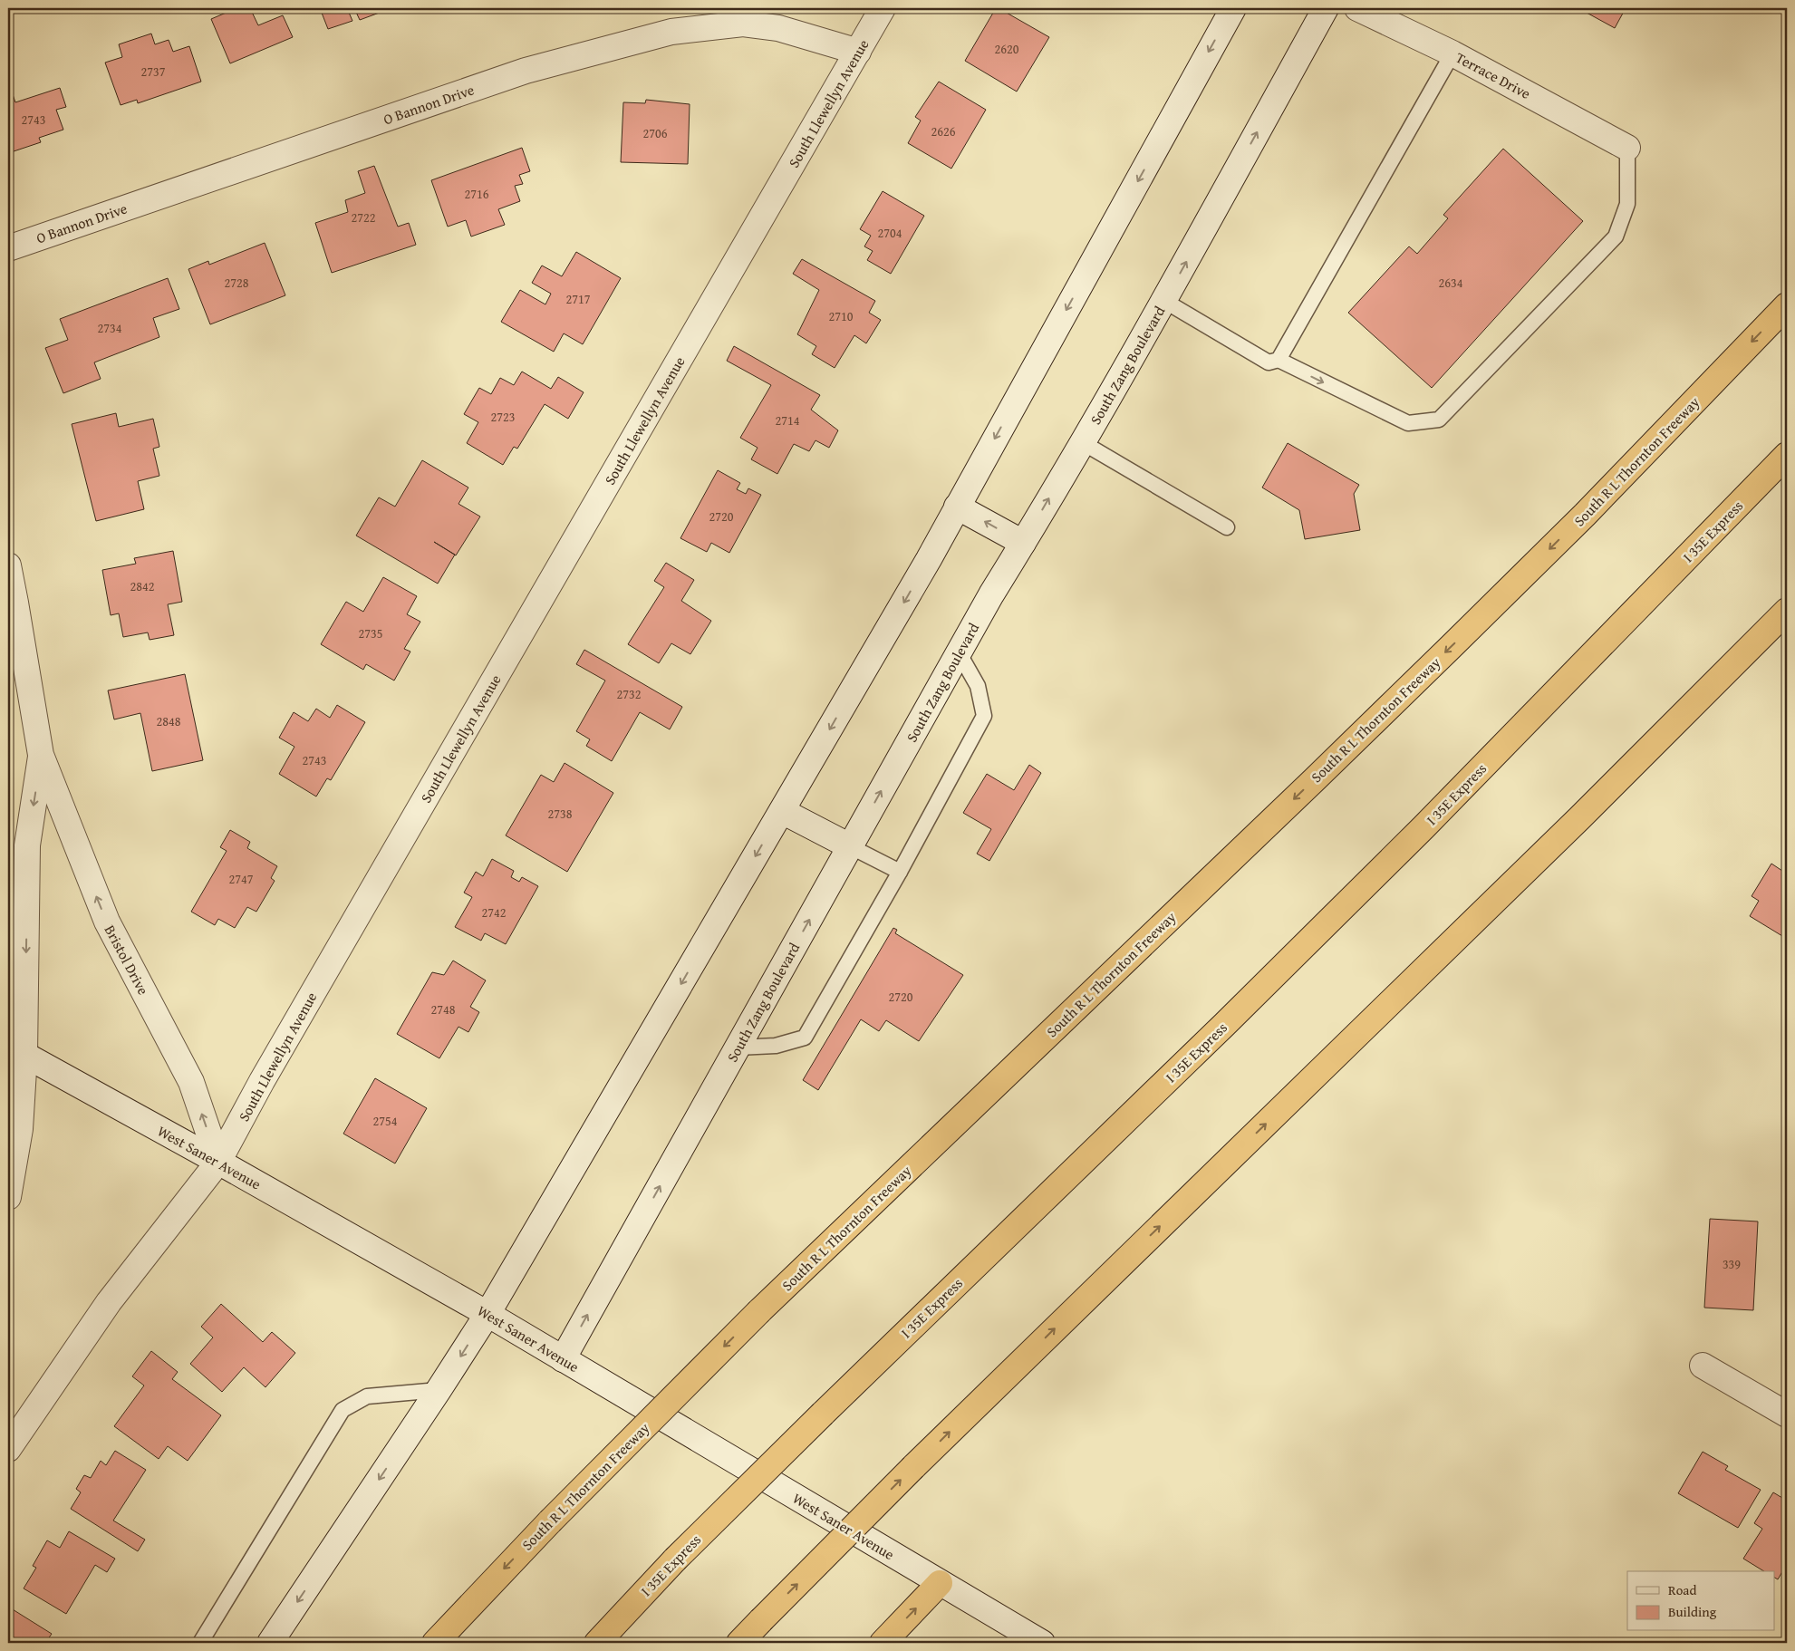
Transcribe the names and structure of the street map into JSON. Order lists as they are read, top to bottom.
{
  "streets": {
    "highway": ["South R L Thornton Freeway", "I 35E Express"],
    "street": [
      "Terrace Drive",
      "South Llewellyn Avenue",
      "O Bannon Drive",
      "South Zang Boulevard",
      "Bristol Drive",
      "West Saner Avenue"
    ]
  },
  "crossings": [
    ["South Llewellyn Avenue", "O Bannon Drive"],
    ["South Llewellyn Avenue", "Bristol Drive"],
    ["South Llewellyn Avenue", "West Saner Avenue"],
    ["South Zang Boulevard", "West Saner Avenue"],
    ["Bristol Drive", "West Saner Avenue"]
  ],
  "house_numbers": [
    "2620",
    "2737",
    "2743",
    "2626",
    "2706",
    "2716",
    "2722",
    "2704",
    "2728",
    "2634",
    "2717",
    "2710",
    "2734",
    "2723",
    "2714",
    "2720",
    "2842",
    "2735",
    "2732",
    "2848",
    "2743",
    "2738",
    "2747",
    "2742",
    "2720",
    "2748",
    "2754",
    "339"
  ],
  "legend": ["Road", "Building"]
}
